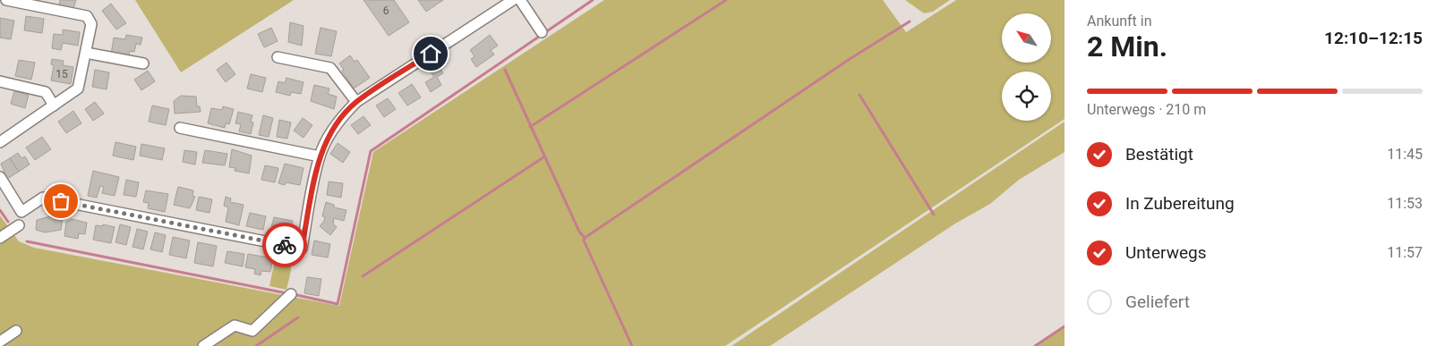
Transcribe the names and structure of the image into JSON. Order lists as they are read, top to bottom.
{
  "house_numbers": ["6", "15"],
  "north": "top left",
  "page": {
    "heading": ["2 Min.", "Ankunft in", "12:10–12:15"],
    "bar": "Unterwegs · 210 m",
    "list": [
      ["Bestätigt", "11:45"],
      ["In Zubereitung", "11:53"],
      ["Unterwegs", "11:57"],
      "Geliefert"
    ]
  }
}
